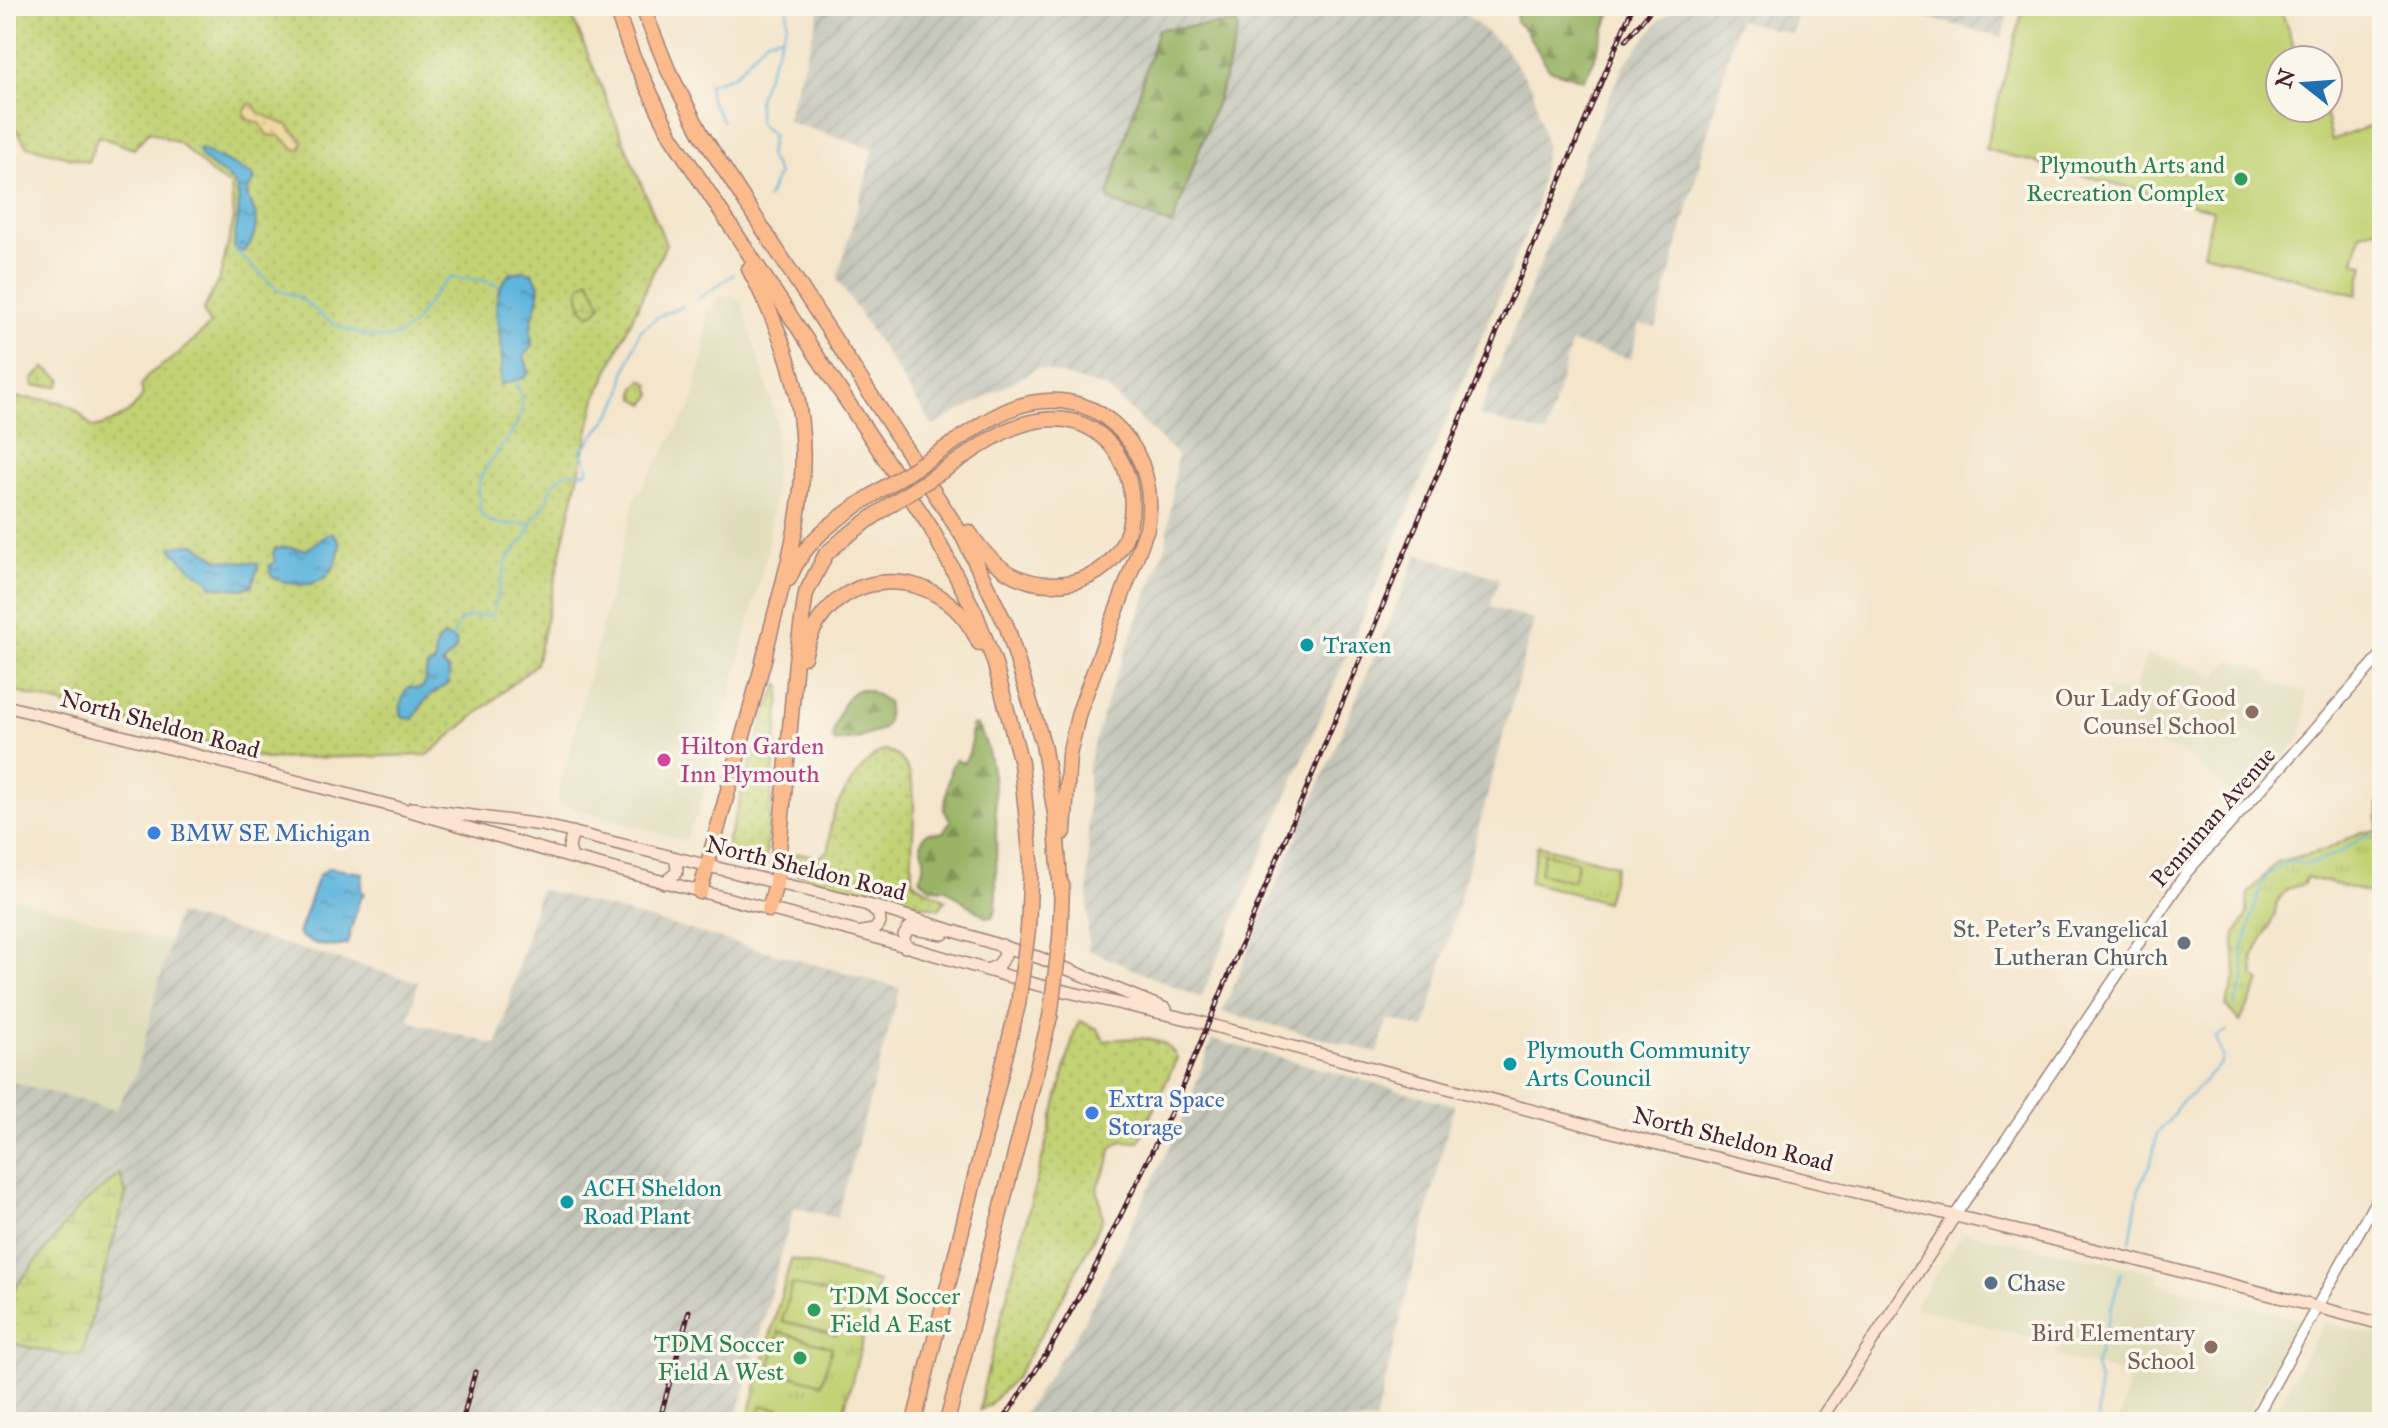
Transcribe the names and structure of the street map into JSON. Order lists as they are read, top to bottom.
{
  "streets": {
    "main road": ["North Sheldon Road"],
    "street": ["Penniman Avenue"]
  },
  "crossings": [
    ["North Sheldon Road", "Penniman Avenue"]
  ],
  "places": [
    "Plymouth Arts and Recreation Complex",
    "Traxen",
    "Our Lady of Good Counsel School",
    "Hilton Garden Inn Plymouth",
    "BMW SE Michigan",
    "St. Peter's Evangelical Lutheran Church",
    "Plymouth Community Arts Council",
    "Extra Space Storage",
    "ACH Sheldon Road Plant",
    "Chase",
    "TDM Soccer Field A East",
    "Bird Elementary School",
    "TDM Soccer Field A West"
  ],
  "north": "left"
}
